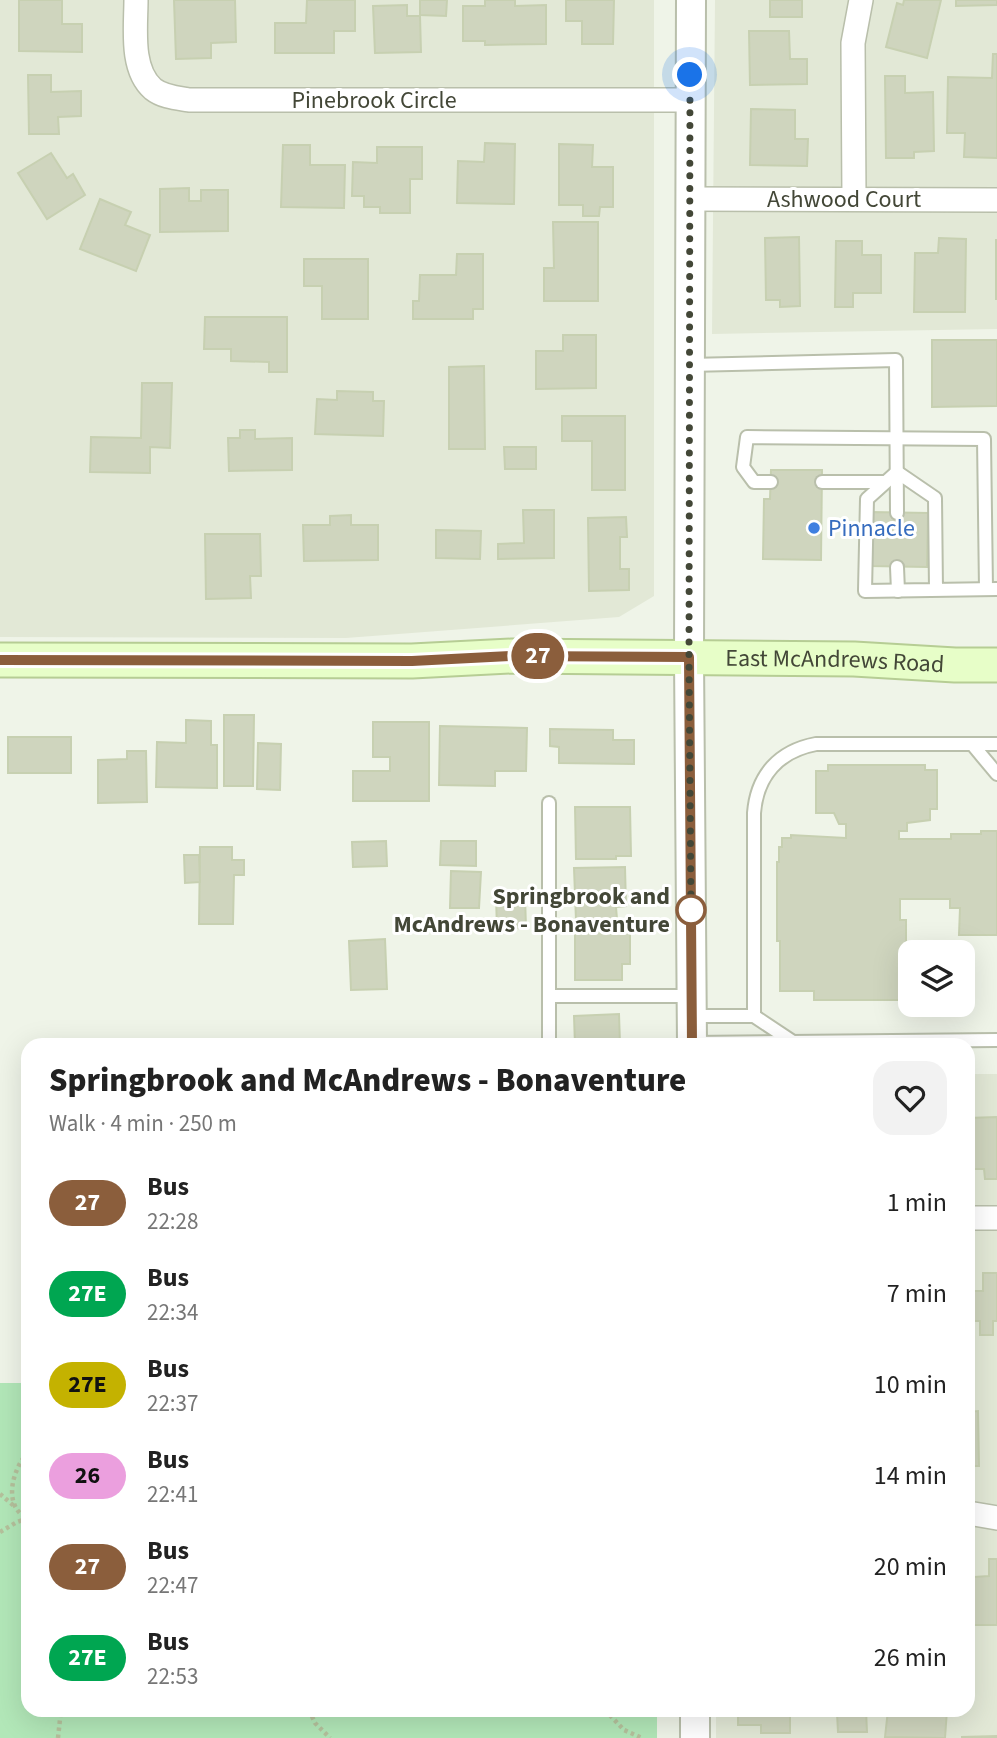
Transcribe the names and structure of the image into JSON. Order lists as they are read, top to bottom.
{
  "streets": {
    "main road": ["East McAndrews Road"],
    "street": ["Pinebrook Circle", "Ashwood Court"]
  },
  "places": ["Pinnacle", "Springbrook and McAndrews - Bonaventure"],
  "lines": ["bus line 27"],
  "page": {
    "on_map": "27",
    "heading": ["Springbrook and McAndrews - Bonaventure", "Walk · 4 min · 250 m"],
    "list": [
      {
        "mark": "27",
        "name": "Bus",
        "note": "22:28",
        "value": "1 min"
      },
      {
        "mark": "27E",
        "name": "Bus",
        "note": "22:34",
        "value": "7 min"
      },
      {
        "mark": "27E",
        "name": "Bus",
        "note": "22:37",
        "value": "10 min"
      },
      {
        "mark": "26",
        "name": "Bus",
        "note": "22:41",
        "value": "14 min"
      },
      {
        "mark": "27",
        "name": "Bus",
        "note": "22:47",
        "value": "20 min"
      },
      {
        "mark": "27E",
        "name": "Bus",
        "note": "22:53",
        "value": "26 min"
      }
    ]
  }
}
